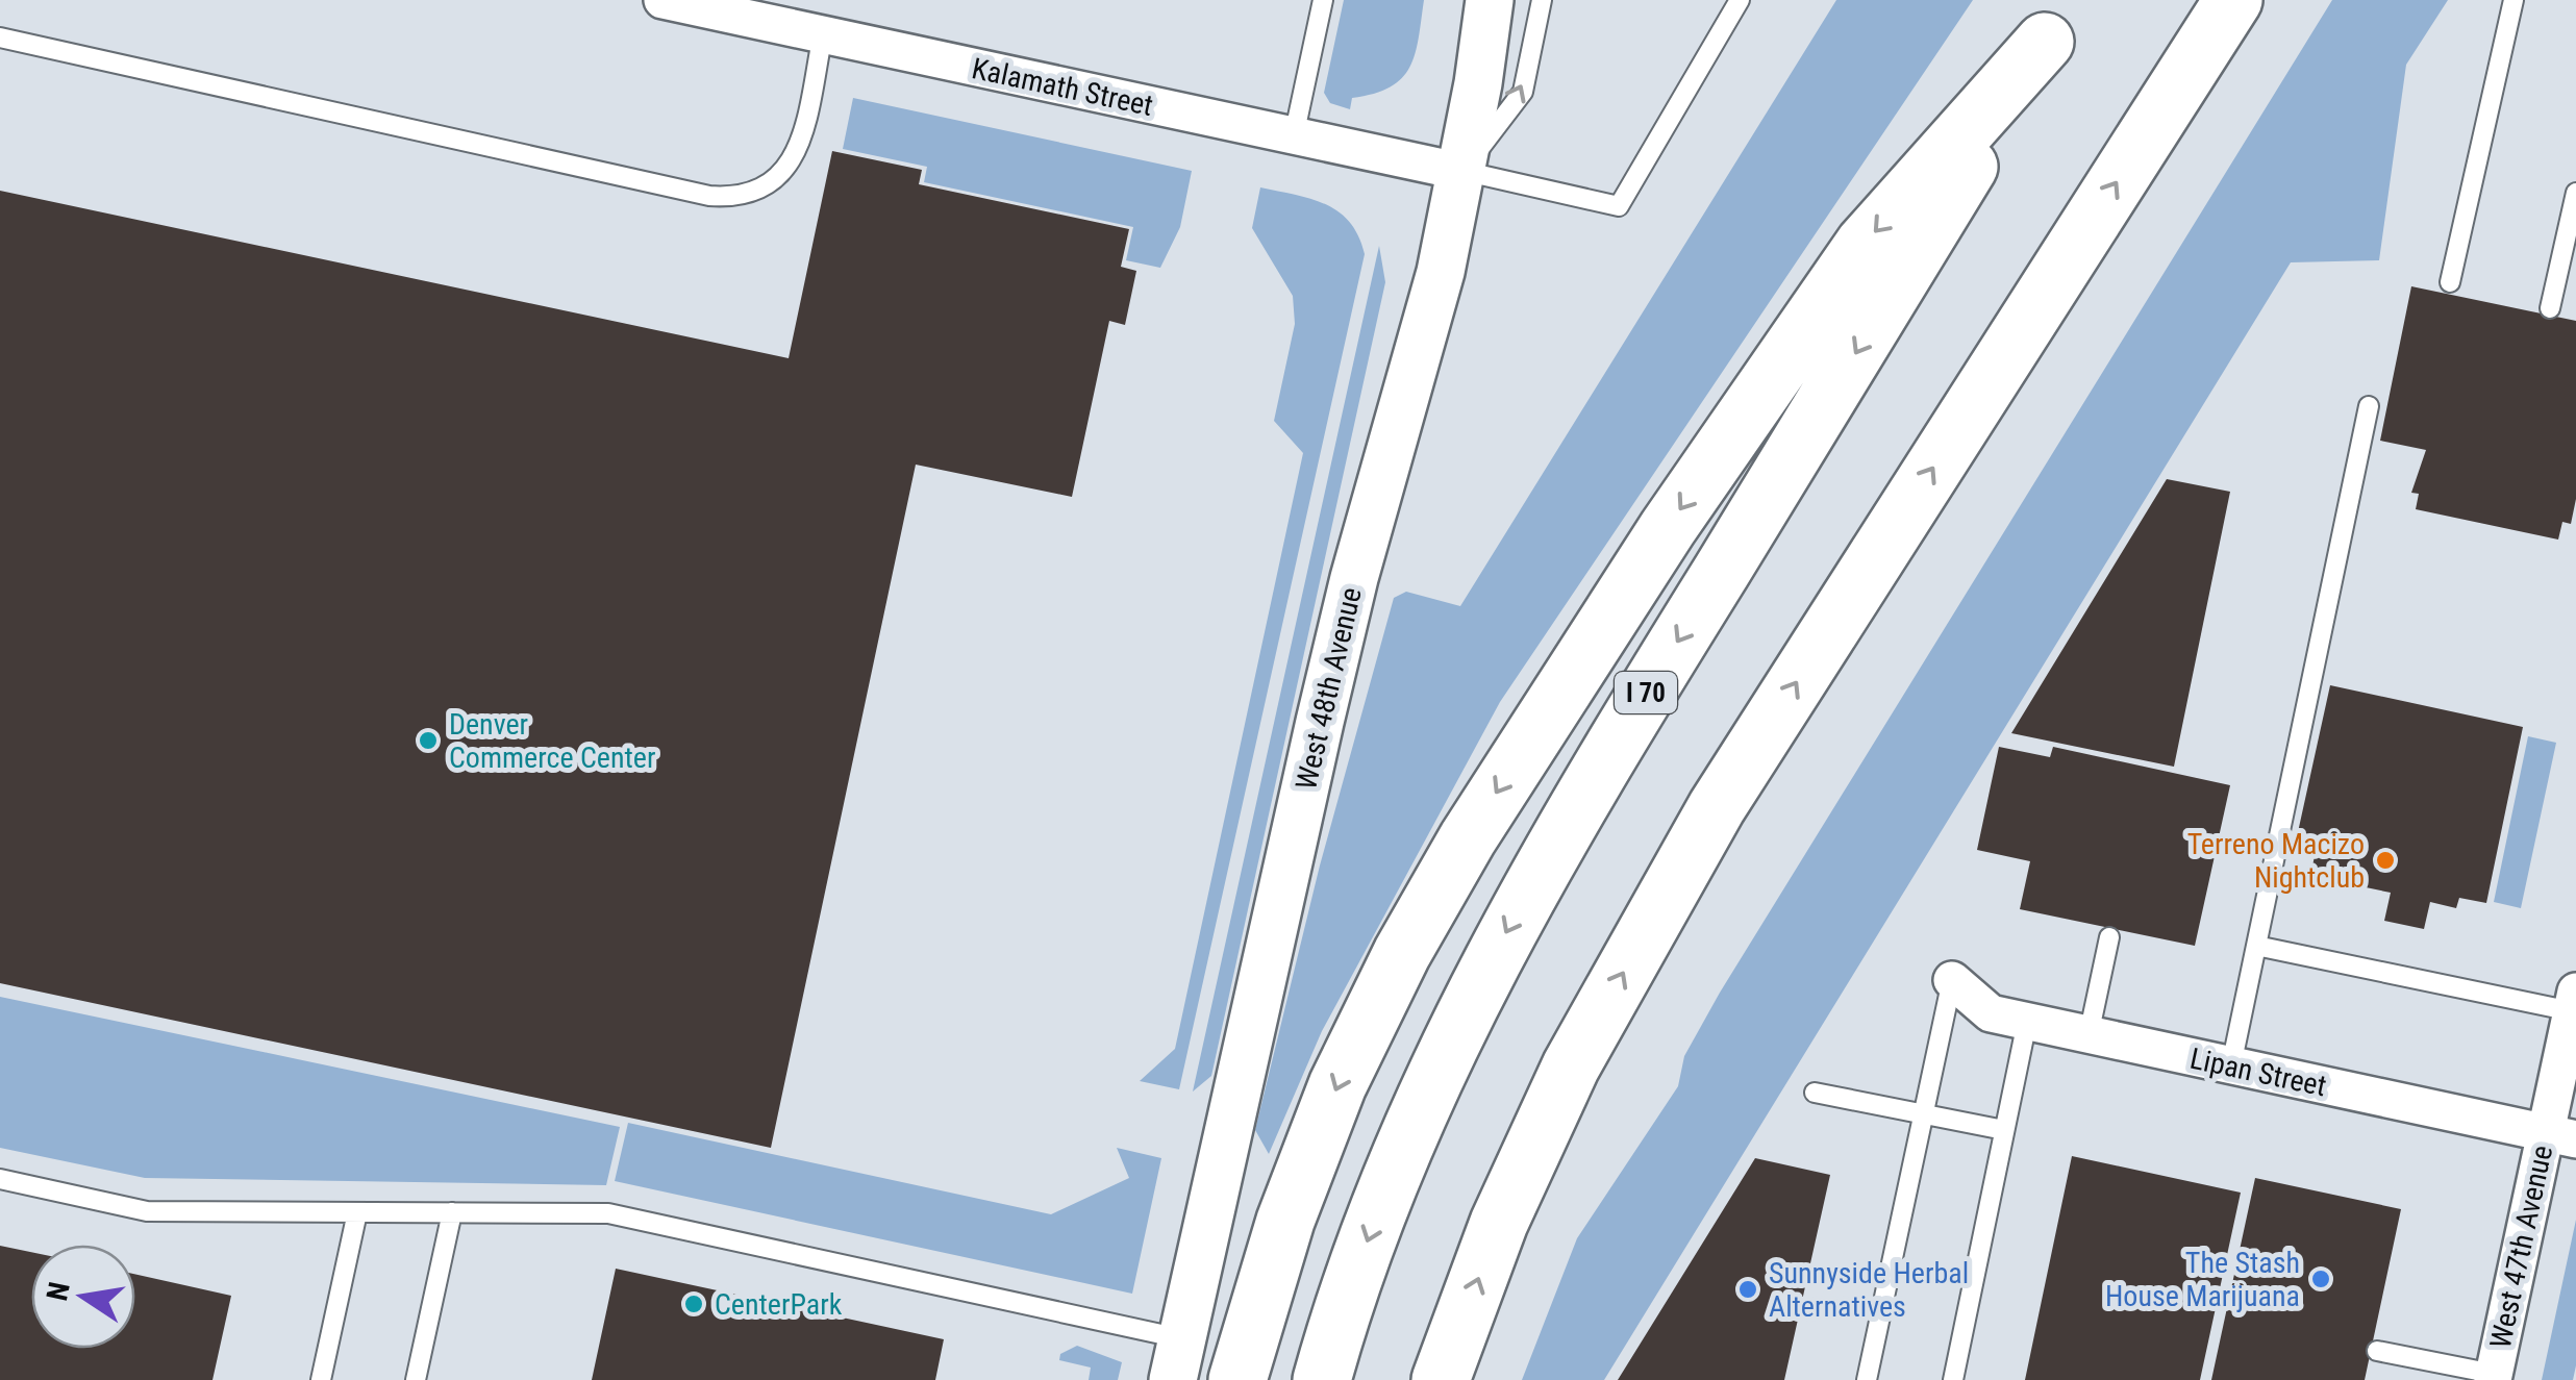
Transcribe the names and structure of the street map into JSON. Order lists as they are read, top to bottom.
{
  "streets": {
    "highway": ["I 70"],
    "street": [
      "Kalamath Street",
      "West 48th Avenue",
      "Lipan Street",
      "West 47th Avenue"
    ]
  },
  "crossings": [
    ["Kalamath Street", "West 48th Avenue"],
    ["Lipan Street", "West 47th Avenue"]
  ],
  "places": [
    "Denver Commerce Center",
    "Terreno Macizo Nightclub",
    "The Stash House Marijuana",
    "Sunnyside Herbal Alternatives",
    "CenterPark"
  ],
  "north": "left"
}
